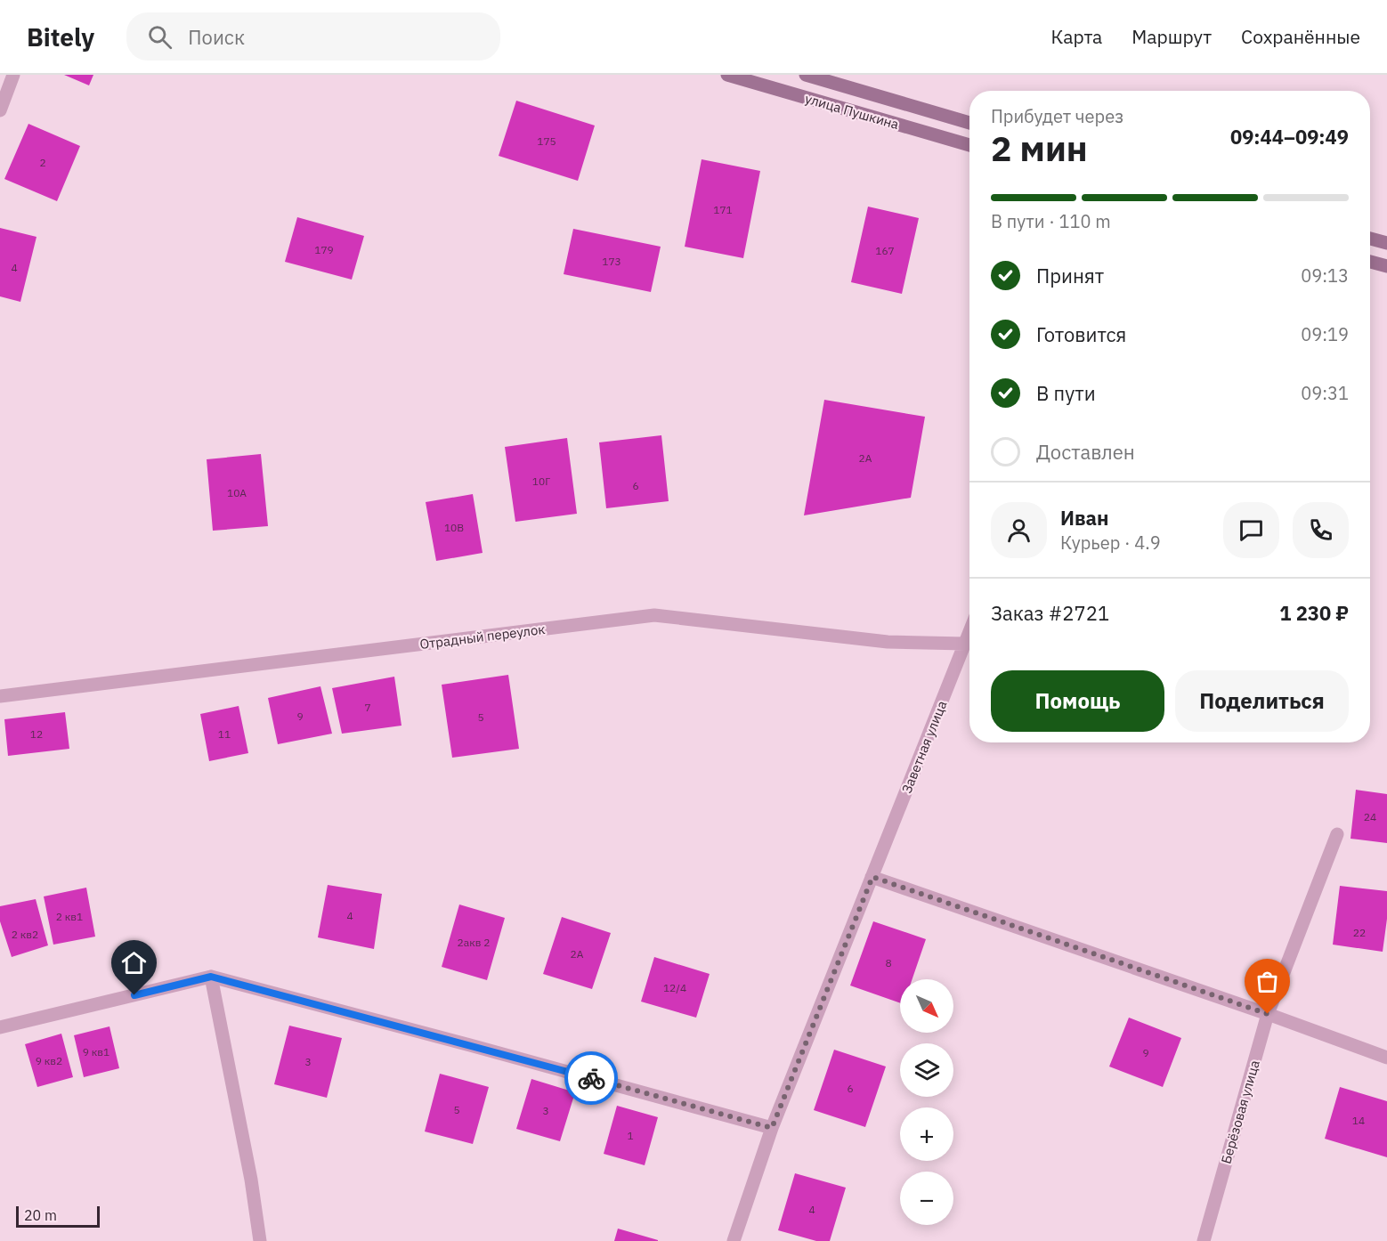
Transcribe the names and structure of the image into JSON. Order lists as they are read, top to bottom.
{
  "streets": {
    "street": [
      "улица Пушкина",
      "Отрадный переулок",
      "Заветная улица",
      "Берёзовая улица"
    ]
  },
  "crossings": [
    ["Отрадный переулок", "Заветная улица"]
  ],
  "house_numbers": [
    "175",
    "2",
    "171",
    "179",
    "167",
    "173",
    "4",
    "2А",
    "10Г",
    "6",
    "10А",
    "10В",
    "7",
    "9",
    "5",
    "12",
    "11",
    "24",
    "4",
    "2 кв1",
    "22",
    "2 кв2",
    "2акв 2",
    "2А",
    "8",
    "12/4",
    "9 кв1",
    "9",
    "9 кв2",
    "3",
    "6",
    "5",
    "3",
    "14",
    "1",
    "4"
  ],
  "scale_bar": "20 m",
  "north": "bottom right",
  "page": {
    "header": "Bitely",
    "search": "Поиск",
    "nav": ["Карта", "Маршрут", "Сохранённые"],
    "heading": ["2 мин", "Прибудет через", "09:44–09:49"],
    "panel": [
      "Иван",
      "Курьер · 4.9",
      "Заказ #2721",
      "1 230 ₽"
    ],
    "bar": "В пути · 110 m",
    "list": [
      ["Принят", "09:13"],
      ["Готовится", "09:19"],
      ["В пути", "09:31"],
      "Доставлен"
    ],
    "buttons": ["Помощь", "Поделиться"],
    "map_buttons": ["+", "−"],
    "scale": "20 m"
  }
}
